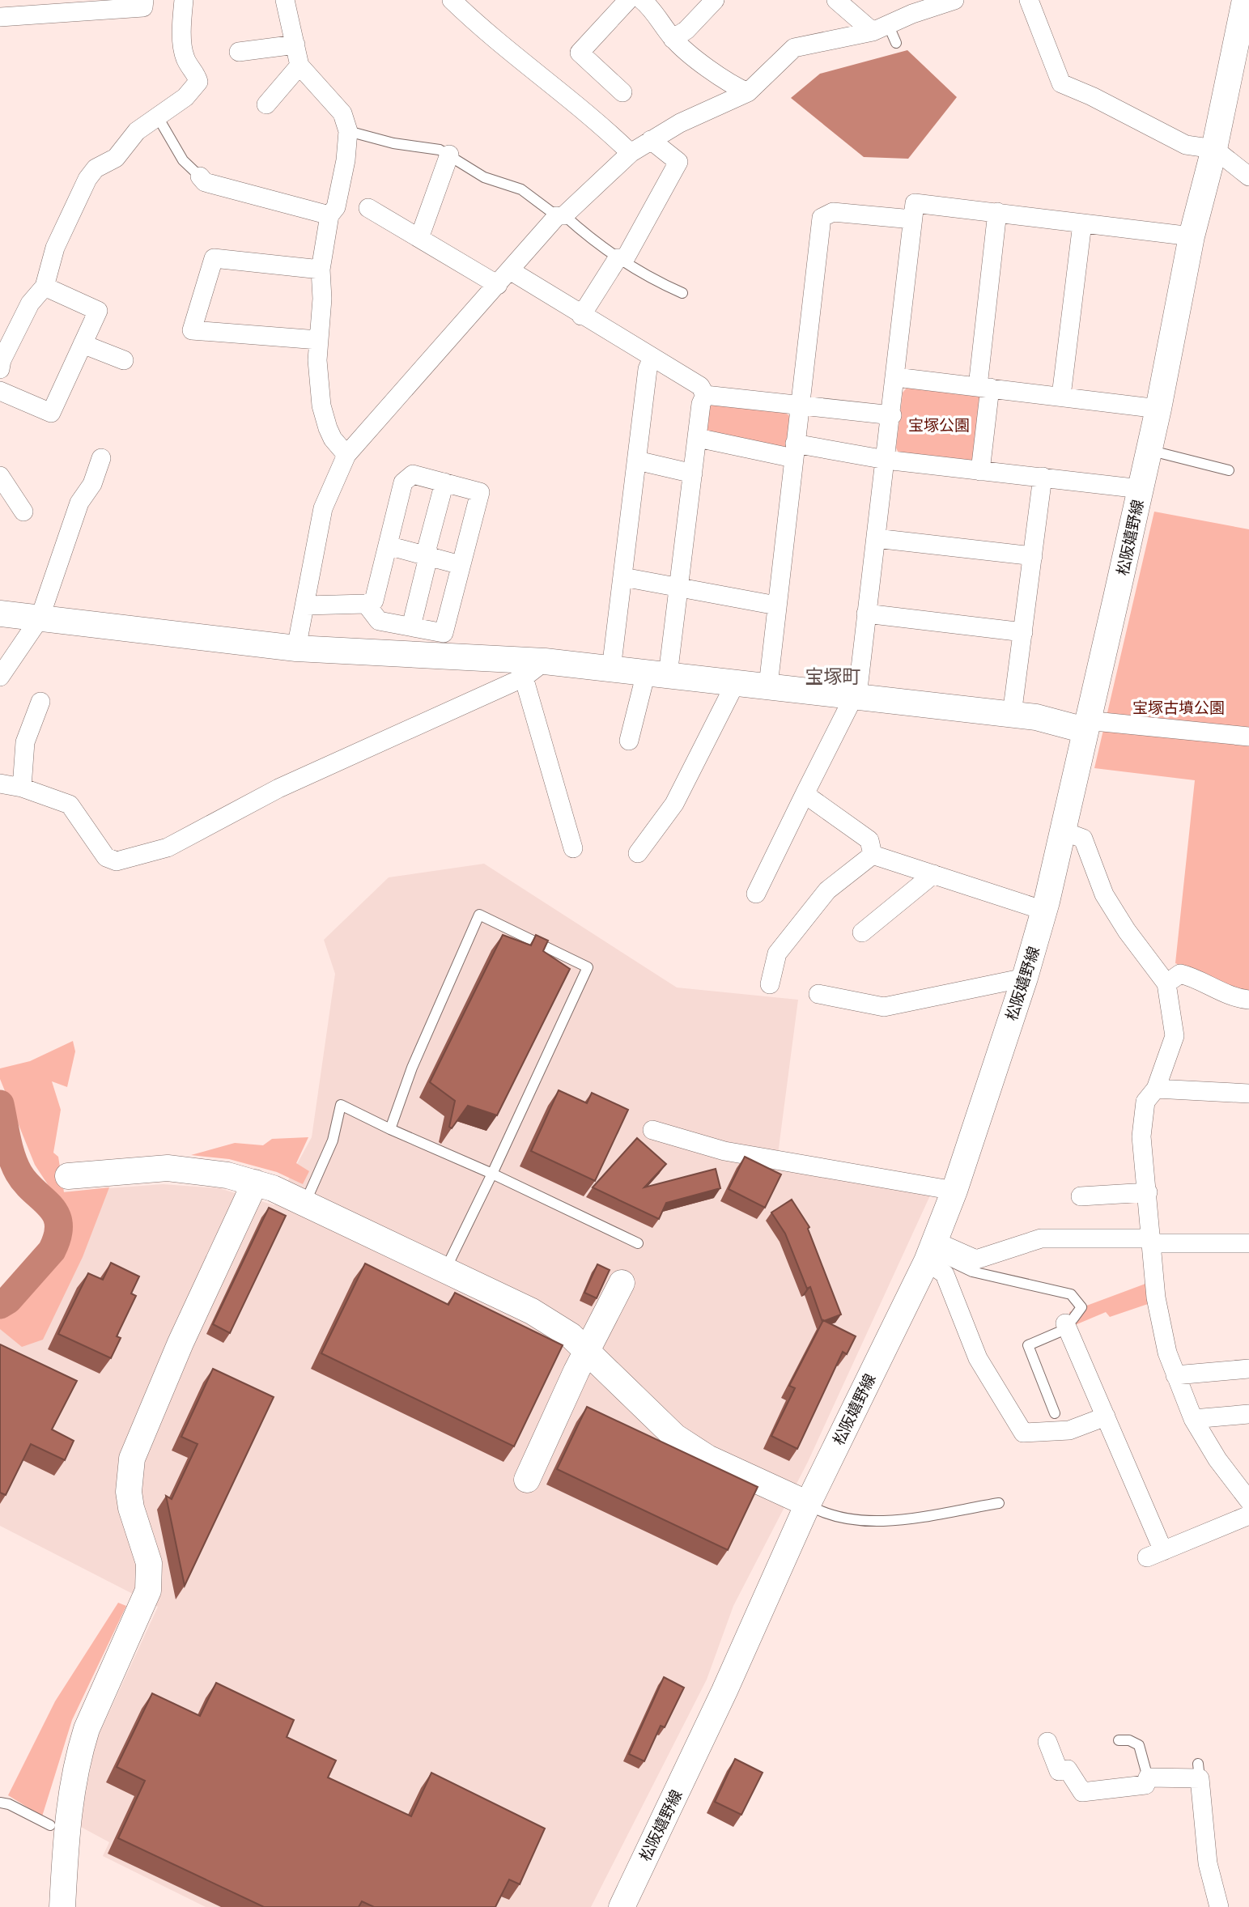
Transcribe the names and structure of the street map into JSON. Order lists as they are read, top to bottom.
{
  "streets": {
    "street": ["松阪嬉野線"]
  },
  "districts": ["宝塚町"],
  "parks": ["宝塚公園", "宝塚古墳公園"]
}
